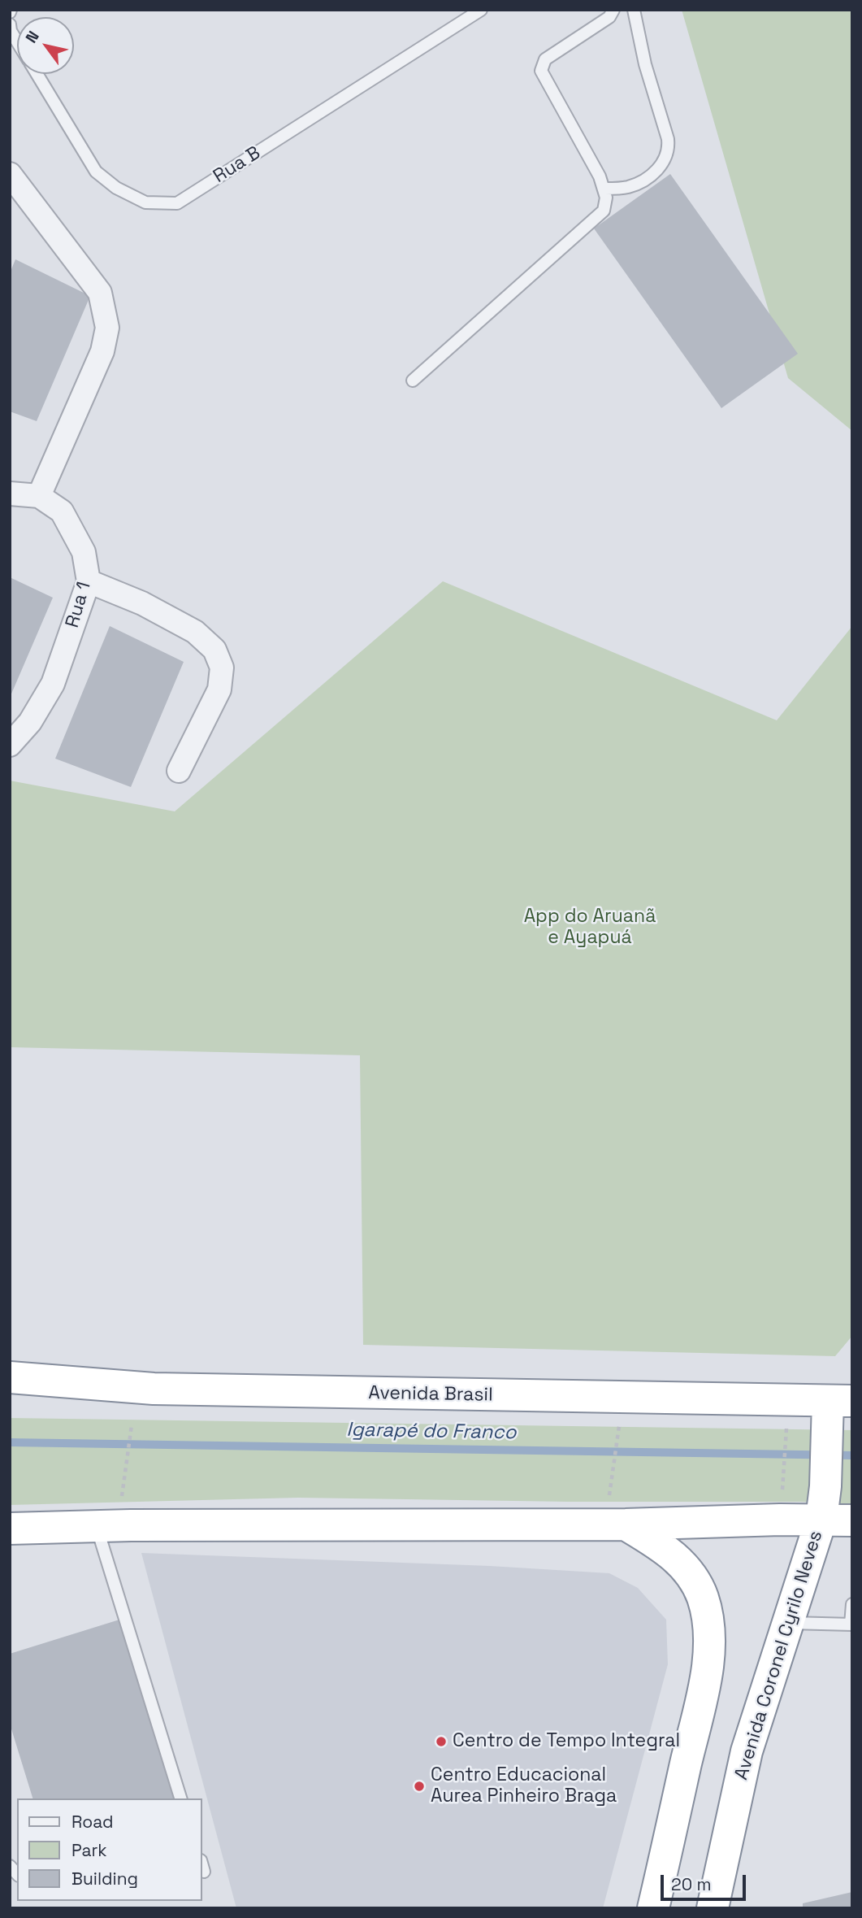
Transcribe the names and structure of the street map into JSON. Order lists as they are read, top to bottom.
{
  "streets": {
    "highway": ["Avenida Brasil", "Avenida Coronel Cyrilo Neves"],
    "street": ["Rua 1"],
    "lane": ["Rua B"]
  },
  "crossings": [
    ["Avenida Brasil", "Avenida Coronel Cyrilo Neves"]
  ],
  "water": ["Igarapé do Franco"],
  "parks": ["App do Aruanã e Ayapuá"],
  "places": ["Centro de Tempo Integral", "Centro Educacional Aurea Pinheiro Braga"],
  "legend": ["Road", "Park", "Building"],
  "scale_bar": "20 m",
  "north": "top left"
}
